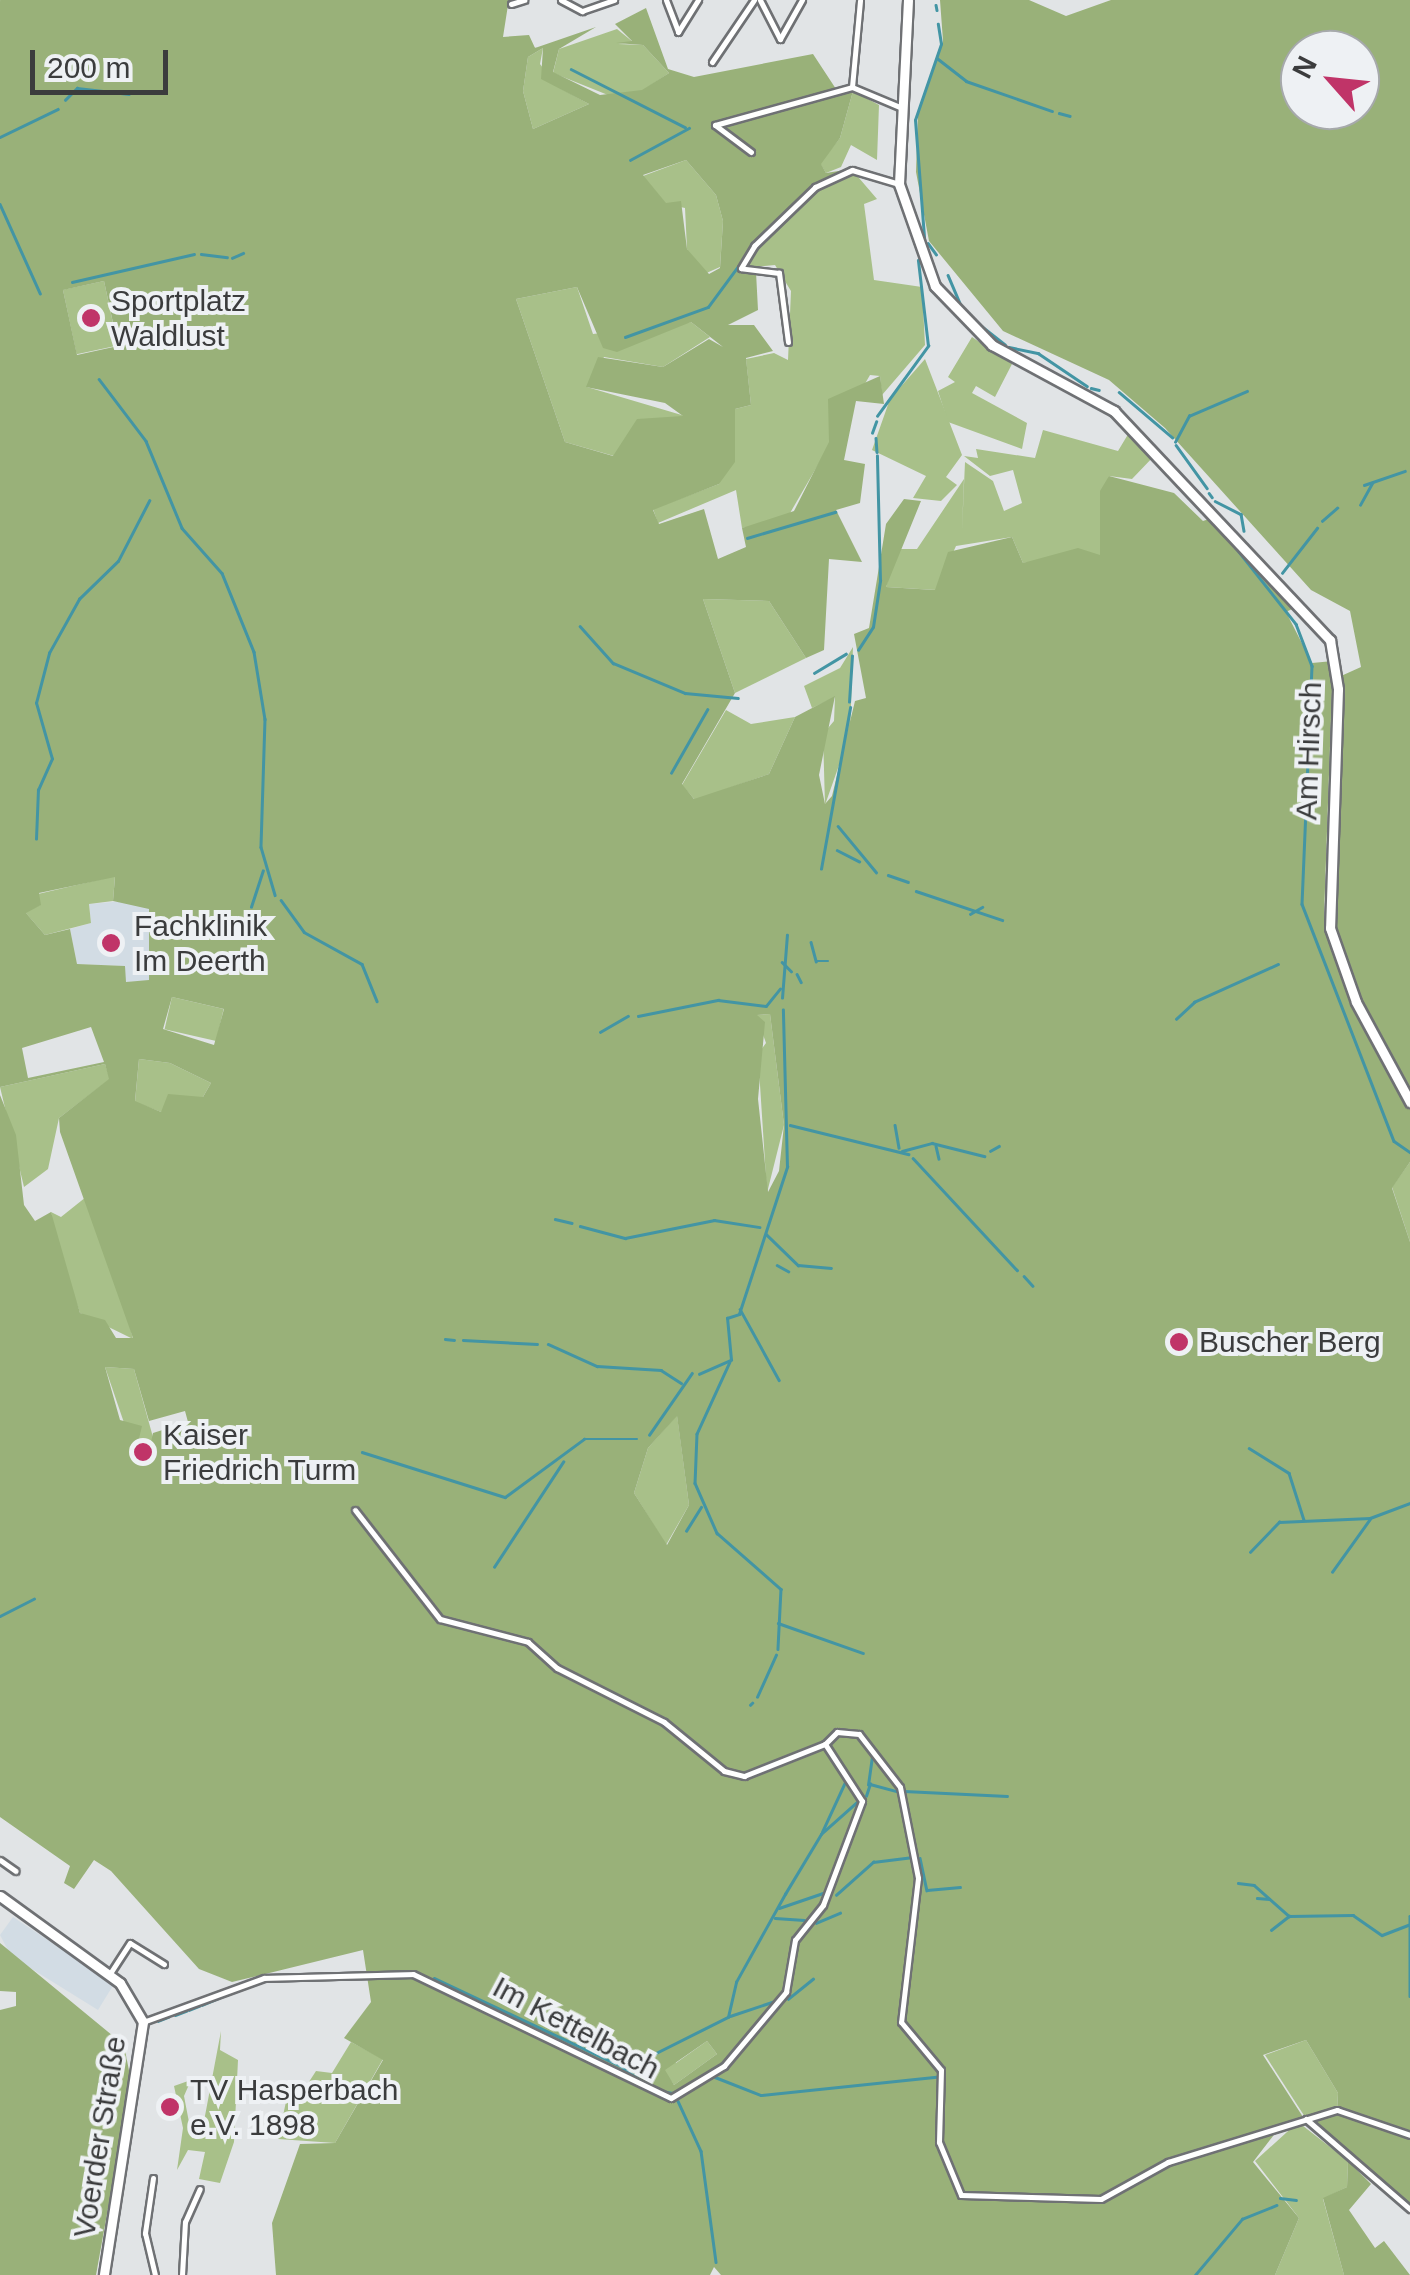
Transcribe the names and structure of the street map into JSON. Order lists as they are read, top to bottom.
{
  "streets": {
    "main road": ["Am Hirsch", "Voerder Straße"],
    "street": ["Im Kettelbach"]
  },
  "crossings": [
    ["Im Kettelbach", "Voerder Straße"]
  ],
  "places": [
    "Sportplatz Waldlust",
    "Fachklinik Im Deerth",
    "Buscher Berg",
    "Kaiser Friedrich Turm",
    "TV Hasperbach e.V. 1898"
  ],
  "scale_bar": "200 m",
  "north": "top left"
}
